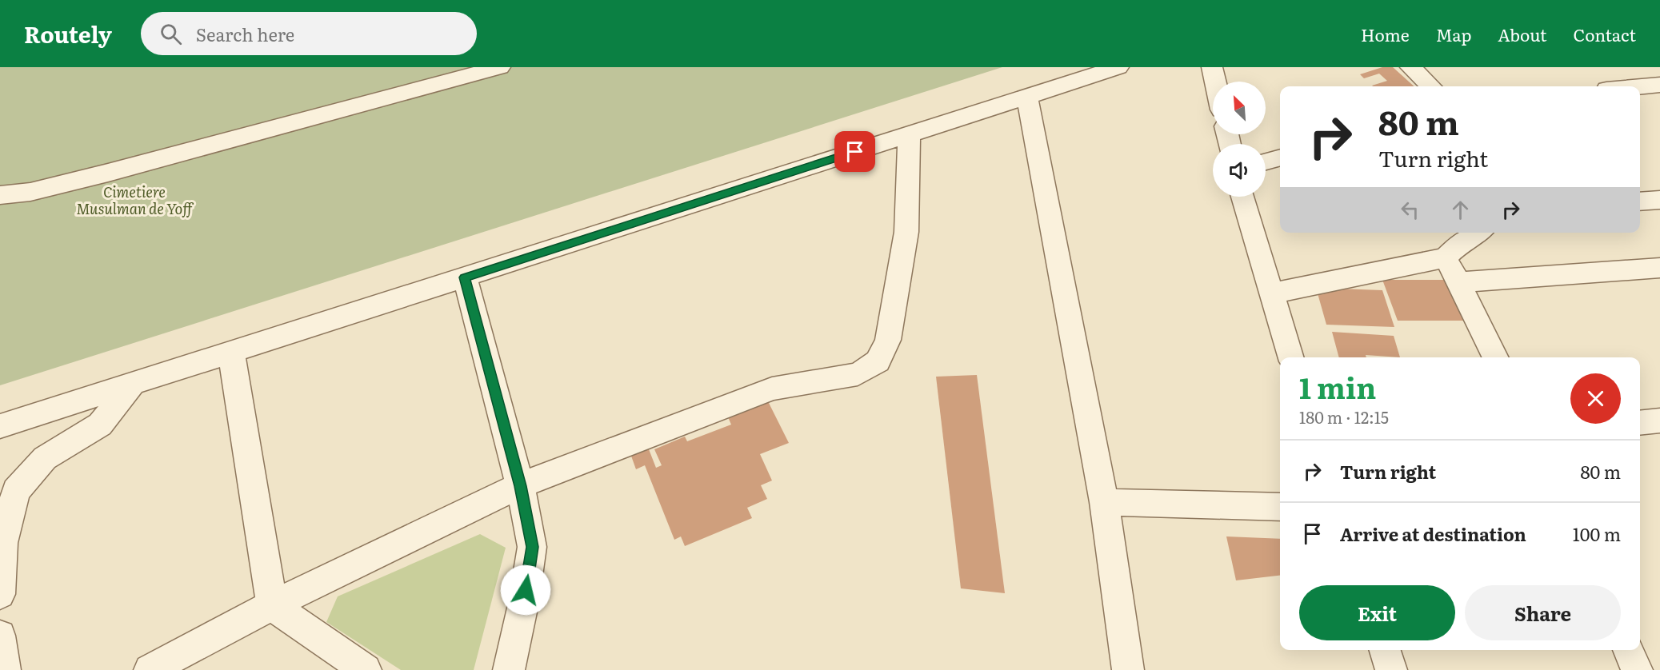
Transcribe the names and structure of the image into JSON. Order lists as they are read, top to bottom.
{
  "parks": ["Cimetiere Musulman de Yoff"],
  "north": "top left",
  "page": {
    "header": "Routely",
    "search": "Search here",
    "nav": [
      "Home",
      "Map",
      "About",
      "Contact"
    ],
    "turn": ["80 m", "Turn right"],
    "heading": ["1 min", "180 m · 12:15"],
    "list": [
      {
        "name": "Turn right",
        "value": "80 m"
      },
      {
        "name": "Arrive at destination",
        "value": "100 m"
      }
    ],
    "buttons": ["Exit", "Share"]
  }
}
